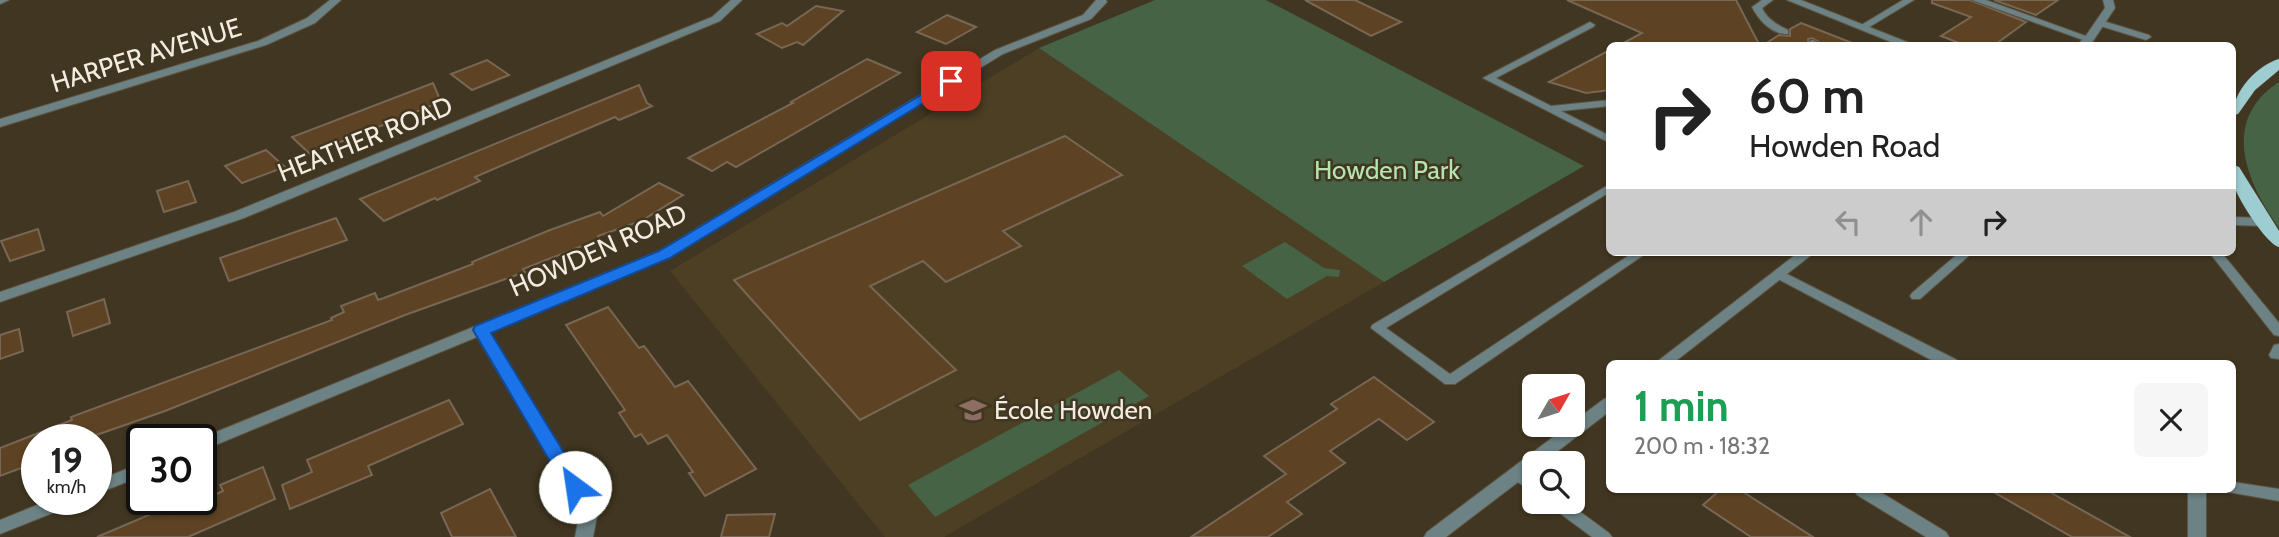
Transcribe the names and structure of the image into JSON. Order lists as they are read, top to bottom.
{
  "streets": {
    "street": ["HARPER AVENUE", "HEATHER ROAD", "HOWDEN ROAD"]
  },
  "parks": ["Howden Park"],
  "places": {
    "school or university": ["École Howden"]
  },
  "north": "top right",
  "page": {
    "turn": ["60 m", "Howden Road"],
    "heading": ["1 min", "200 m · 18:32"],
    "speed": "19 km/h",
    "limit": "30"
  }
}
